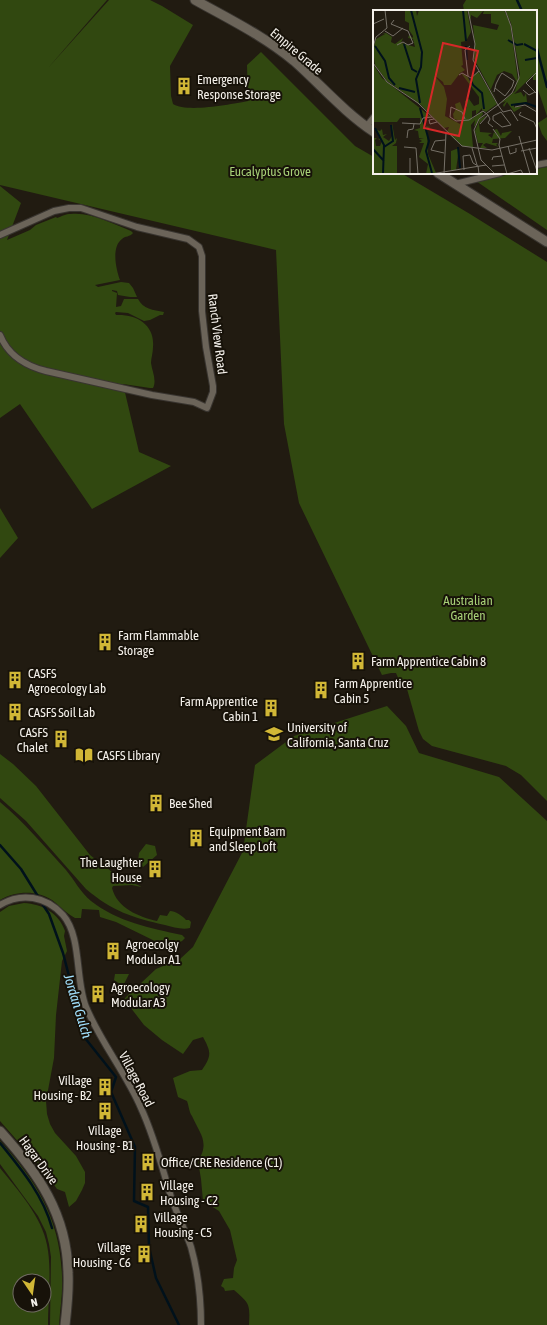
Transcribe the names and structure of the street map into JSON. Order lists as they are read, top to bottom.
{
  "streets": {
    "main road": ["Empire Grade", "Hagar Drive"],
    "street": ["Ranch View Road", "Village Road"]
  },
  "water": ["Jordan Gulch"],
  "parks": ["Eucalyptus Grove", "Australian Garden"],
  "places": {
    "building": [
      "Emergency Response Storage",
      "Farm Flammable Storage",
      "Farm Apprentice Cabin 8",
      "CASFS Agroecology Lab",
      "Farm Apprentice Cabin 5",
      "Farm Apprentice Cabin 1",
      "CASFS Soil Lab",
      "CASFS Chalet",
      "Bee Shed",
      "Equipment Barn and Sleep Loft",
      "The Laughter House",
      "Agroecolgy Modular A1",
      "Agroecology Modular A3",
      "Village Housing - B2",
      "Village Housing - B1",
      "Office/CRE Residence (C1)",
      "Village Housing - C2",
      "Village Housing - C5",
      "Village Housing - C6"
    ],
    "school or university": ["University of California, Santa Cruz"],
    "library": ["CASFS Library"]
  },
  "north": "bottom"
}
